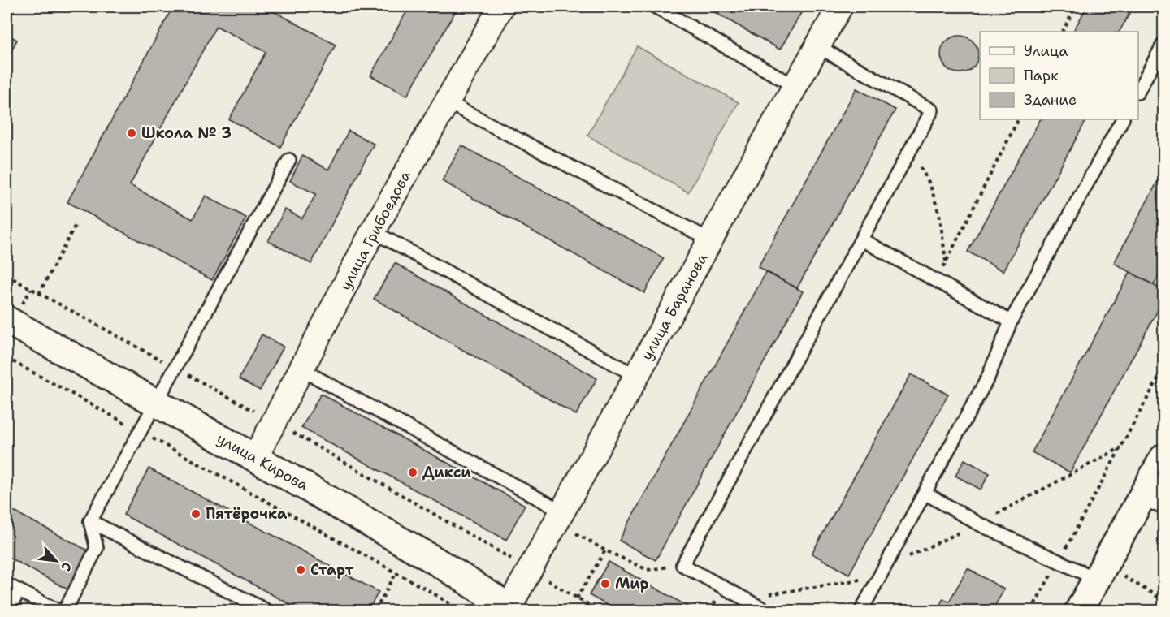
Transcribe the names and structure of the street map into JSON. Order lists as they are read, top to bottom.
{
  "streets": {
    "street": ["улица Грибоедова", "улица Баранова", "улица Кирова"]
  },
  "crossings": [
    ["улица Грибоедова", "улица Кирова"],
    ["улица Баранова", "улица Кирова"]
  ],
  "places": [
    "Школа № 3",
    "Дикси",
    "Пятёрочка",
    "Старт",
    "Мир"
  ],
  "legend": ["Улица", "Парк", "Здание"],
  "north": "bottom right"
}
